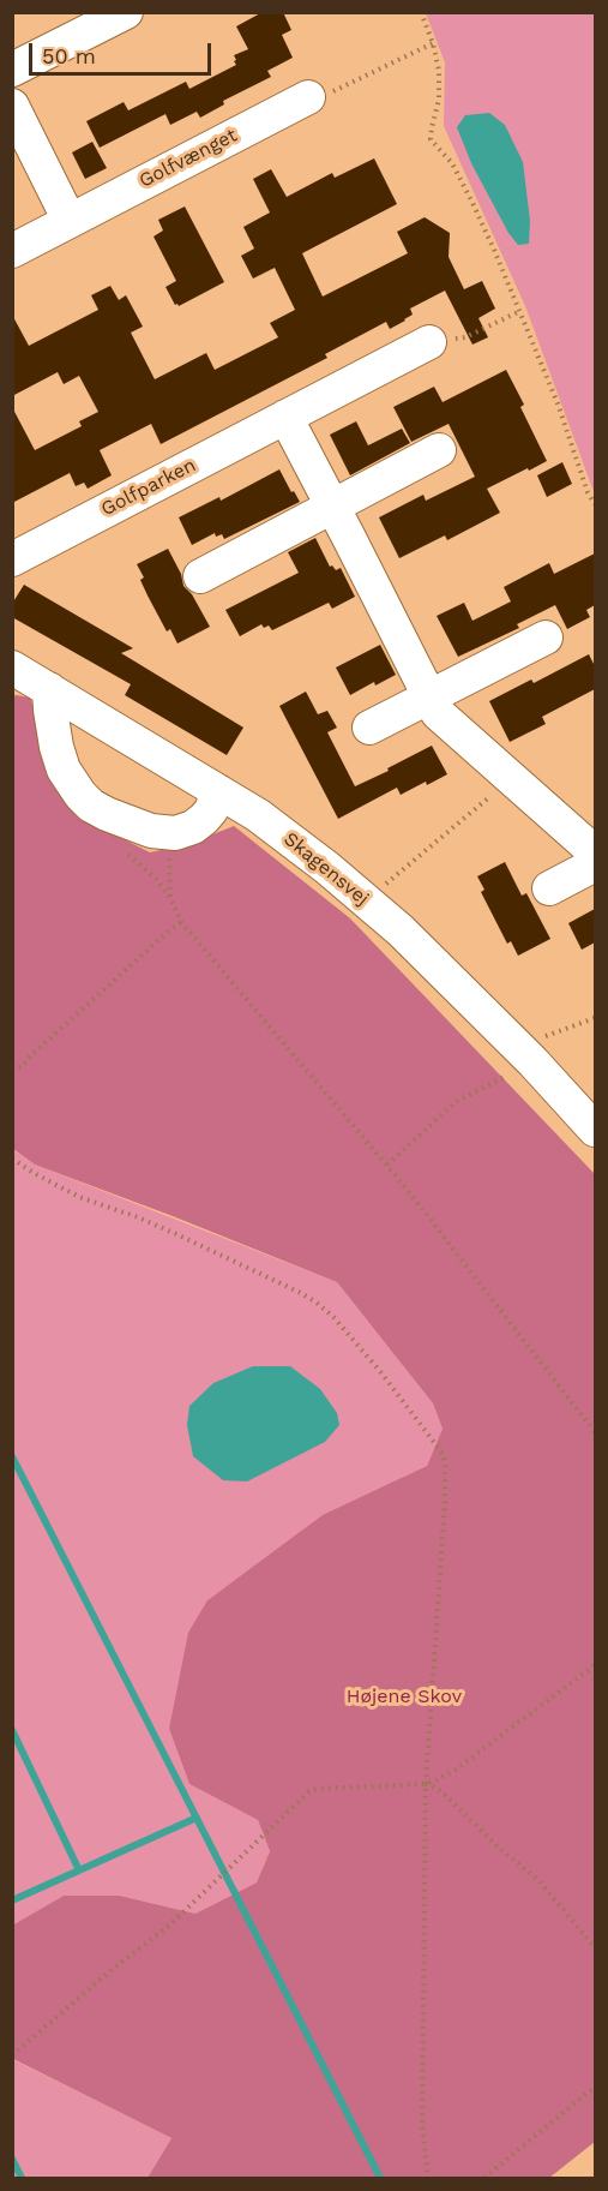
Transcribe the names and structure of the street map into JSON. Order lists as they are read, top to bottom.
{
  "streets": {
    "street": ["Golfvænget", "Golfparken", "Skagensvej"]
  },
  "parks": ["Højene Skov"],
  "scale_bar": "50 m"
}
